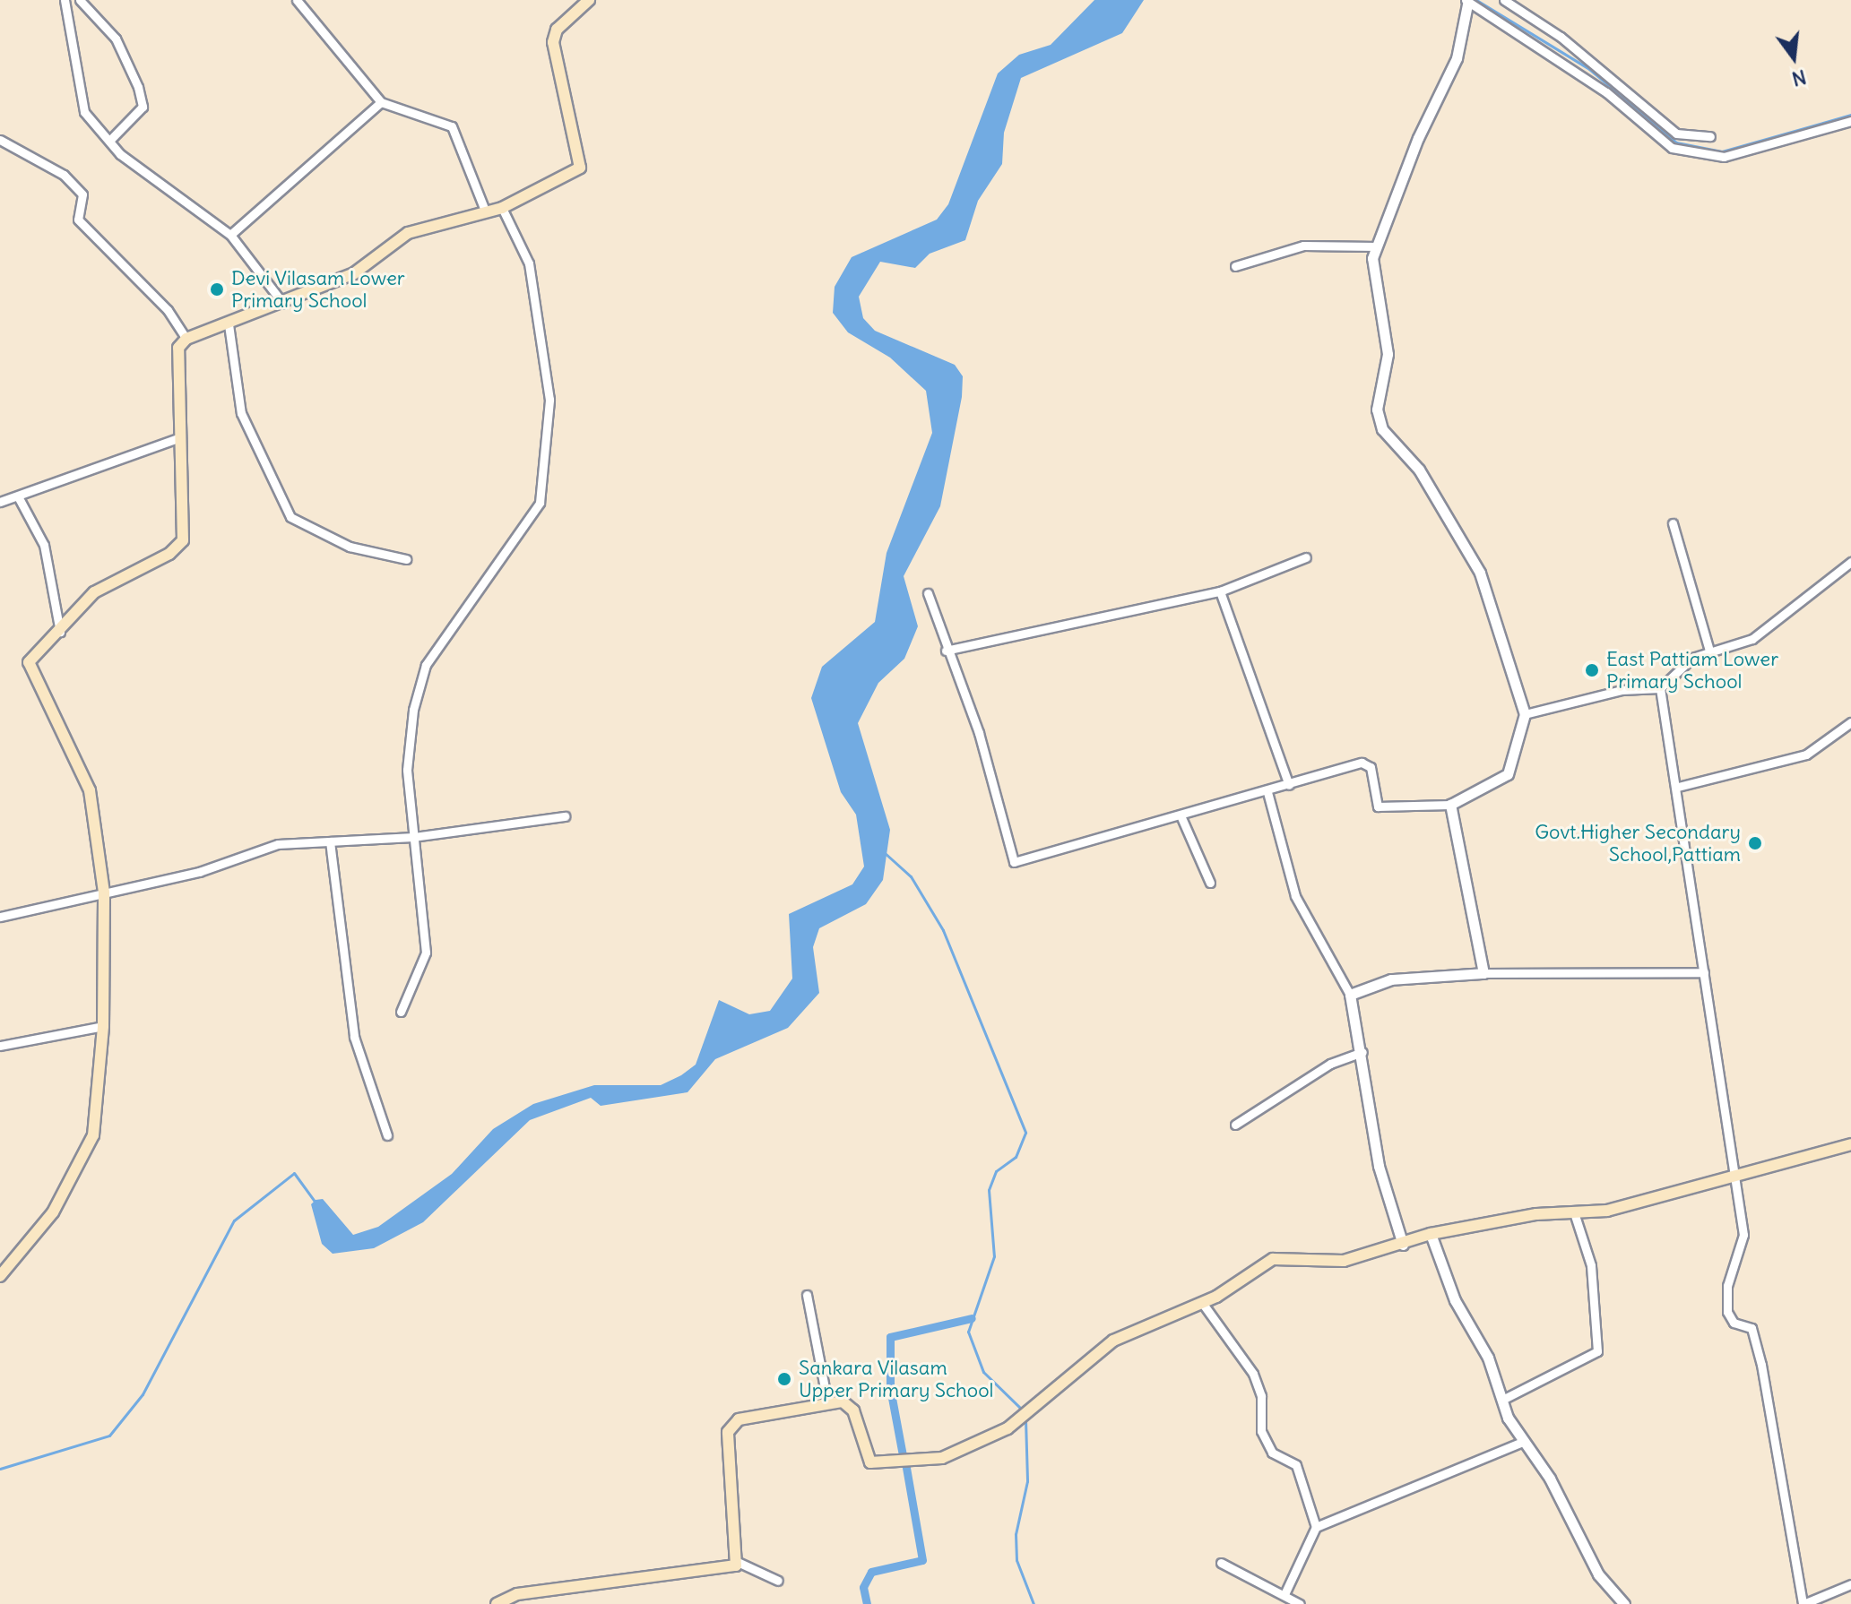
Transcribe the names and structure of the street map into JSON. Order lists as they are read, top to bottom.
{
  "places": [
    "Devi Vilasam Lower Primary School",
    "East Pattiam Lower Primary School",
    "Govt.Higher Secondary School,Pattiam",
    "Sankara Vilasam Upper Primary School"
  ],
  "north": "bottom"
}
